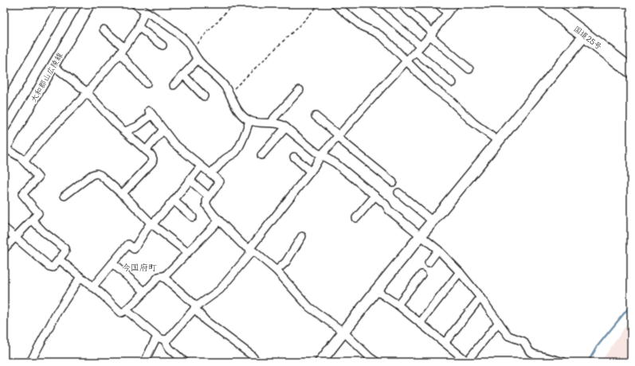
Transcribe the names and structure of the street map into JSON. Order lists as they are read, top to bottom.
{
  "streets": {
    "highway": ["国道25号"],
    "street": ["大和郡山広陵線"]
  },
  "districts": ["今国府町"]
}
